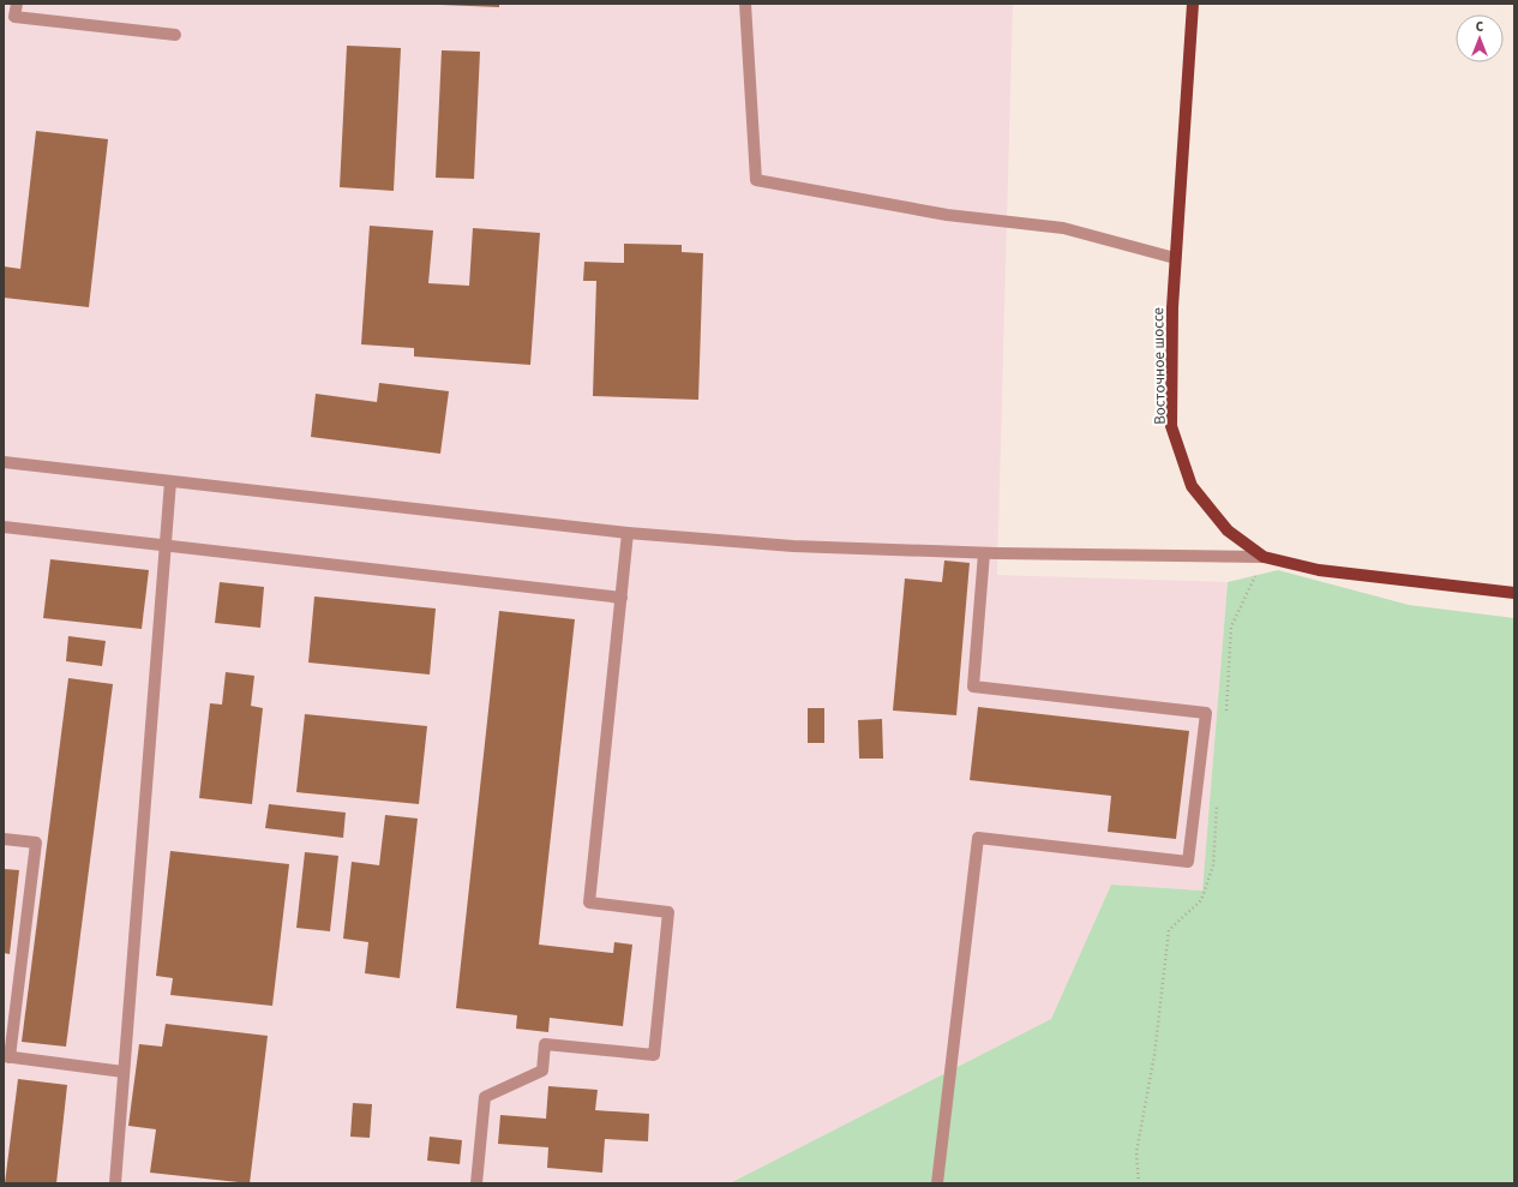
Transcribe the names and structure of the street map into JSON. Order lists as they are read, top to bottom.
{
  "streets": {
    "main road": ["Восточное шоссе"]
  },
  "north": "top"
}
